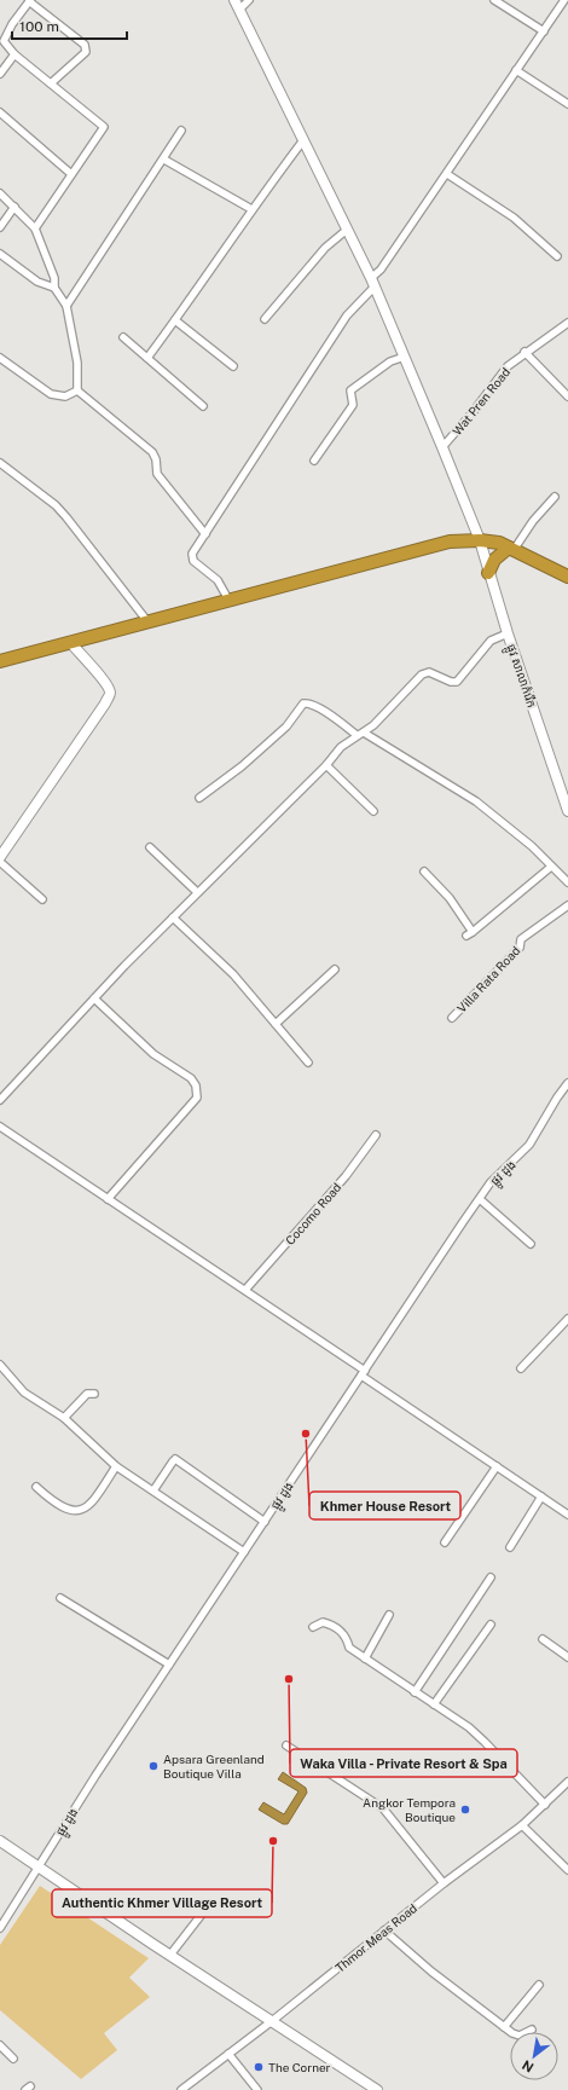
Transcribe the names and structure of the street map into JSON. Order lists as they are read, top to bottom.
{
  "streets": {
    "street": [
      "Wat Pren Road",
      "ផ្លូវ សាលាកំរើក",
      "Villa Rata Road",
      "ផ្លូវ ដូង",
      "Cocomo Road",
      "Thmor Meas Road"
    ]
  },
  "crossings": [
    ["Wat Pren Road", "ផ្លូវ សាលាកំរើក"]
  ],
  "places": [
    "Khmer House Resort",
    "Waka Villa - Private Resort & Spa",
    "Apsara Greenland Boutique Villa",
    "Angkor Tempora Boutique",
    "Authentic Khmer Village Resort",
    "The Corner"
  ],
  "scale_bar": "100 m",
  "north": "bottom left"
}
